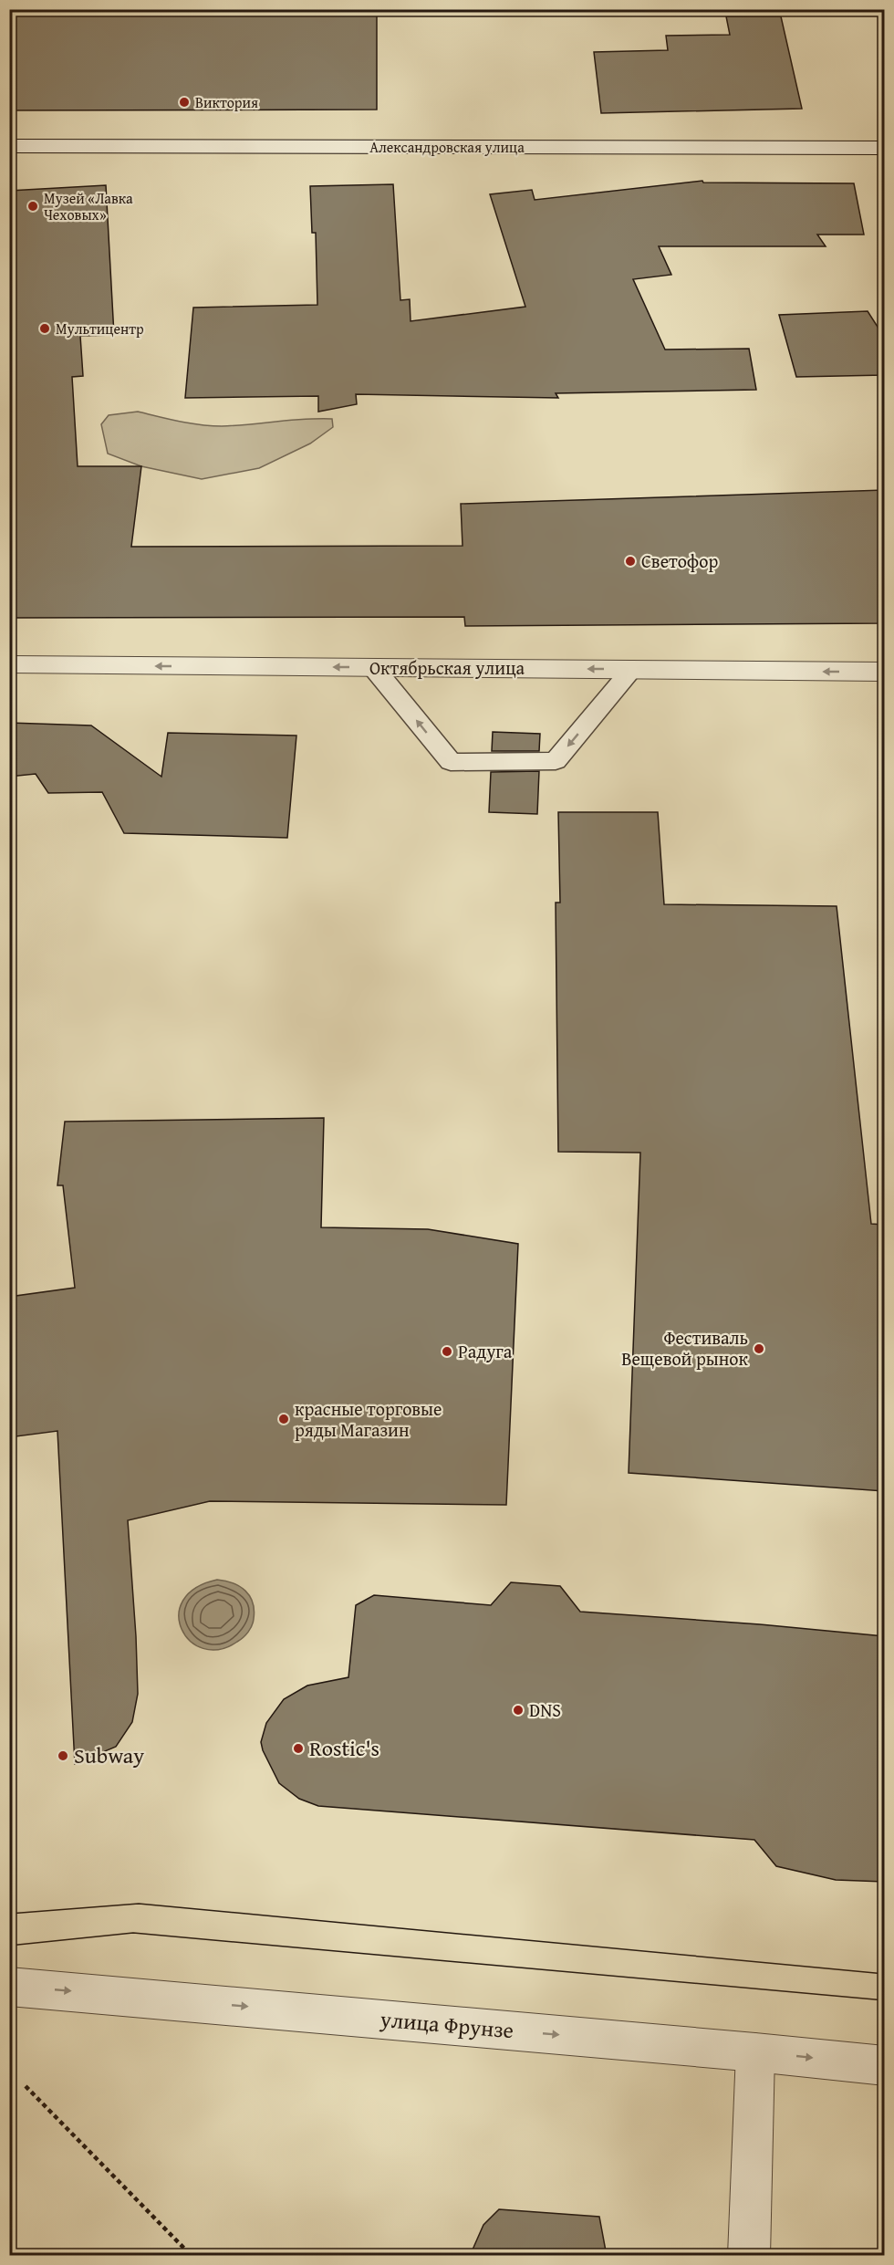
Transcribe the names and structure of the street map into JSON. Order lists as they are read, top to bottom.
{
  "streets": {
    "street": ["Александровская улица", "Октябрьская улица", "улица Фрунзе"]
  },
  "one_way": ["Октябрьская улица", "улица Фрунзе"],
  "places": [
    "Виктория",
    "Музей «Лавка Чеховых»",
    "Мультицентр",
    "Светофор",
    "Фестиваль Вещевой рынок",
    "Радуга",
    "красные торговые ряды Магазин",
    "DNS",
    "Rostic's",
    "Subway"
  ]
}
